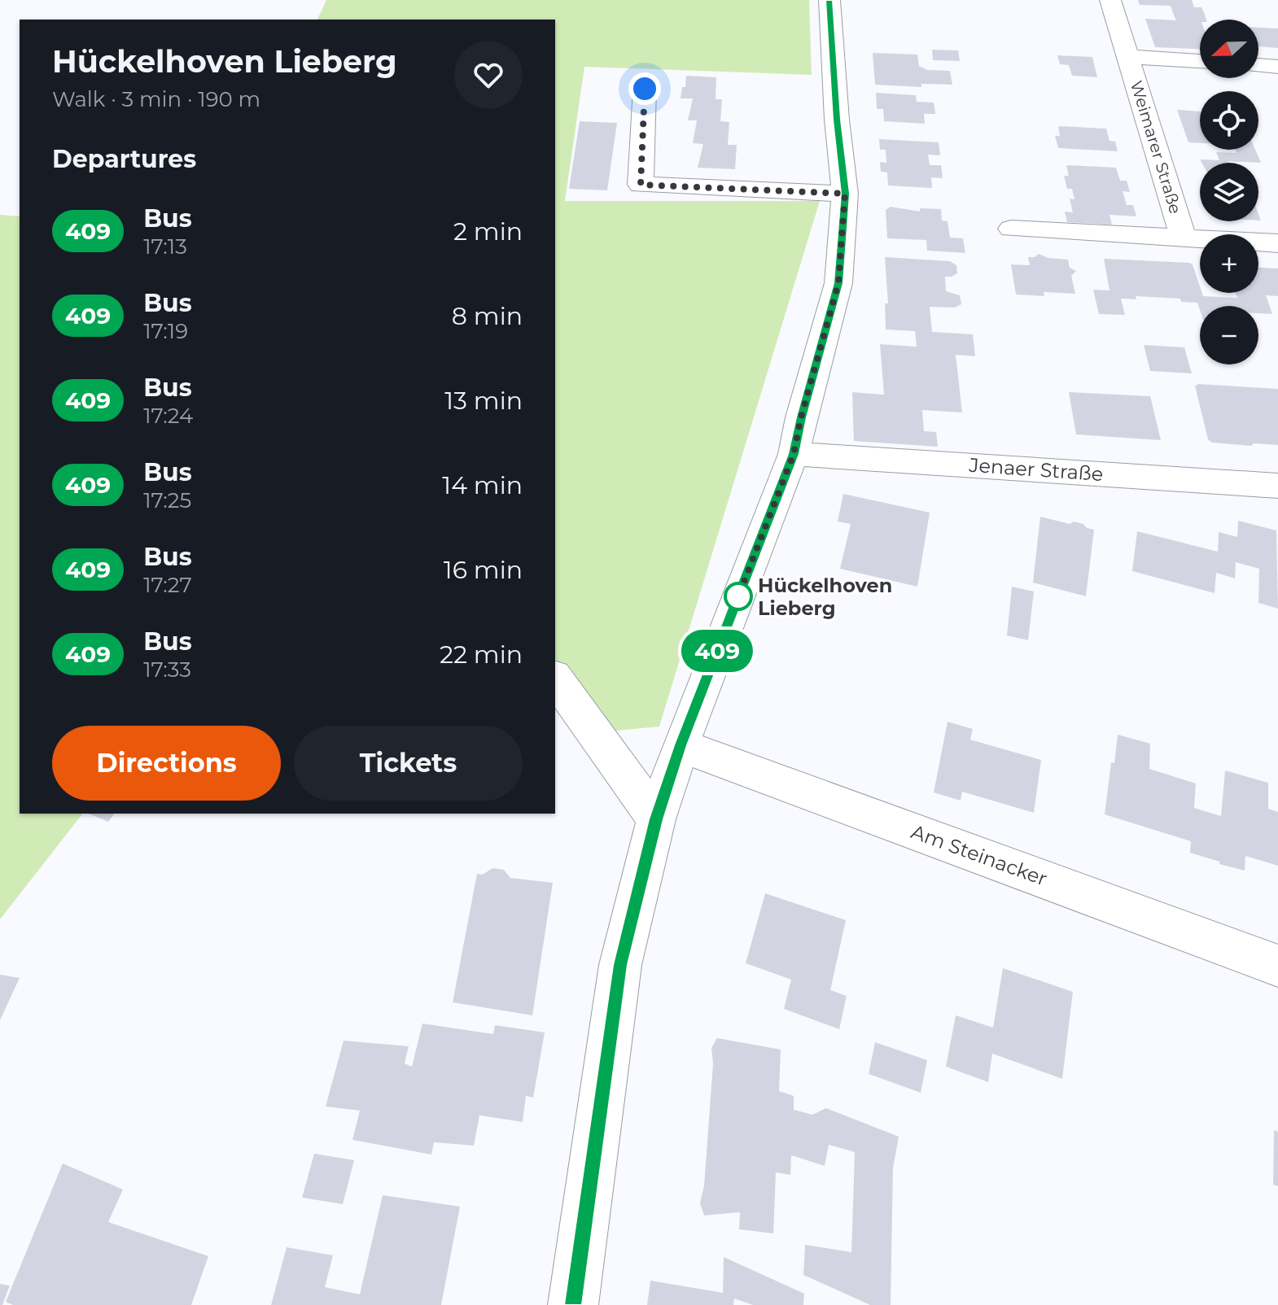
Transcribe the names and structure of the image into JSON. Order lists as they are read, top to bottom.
{
  "streets": {
    "street": ["Weimarer Straße", "Jenaer Straße", "Am Steinacker"]
  },
  "places": ["Hückelhoven Lieberg"],
  "lines": ["bus line 409"],
  "north": "left",
  "page": {
    "on_map": "409",
    "map_buttons": ["+", "−"],
    "heading": [
      ["Hückelhoven Lieberg", "Walk · 3 min · 190 m"],
      "Departures"
    ],
    "list": [
      {
        "mark": "409",
        "name": "Bus",
        "note": "17:13",
        "value": "2 min"
      },
      {
        "mark": "409",
        "name": "Bus",
        "note": "17:19",
        "value": "8 min"
      },
      {
        "mark": "409",
        "name": "Bus",
        "note": "17:24",
        "value": "13 min"
      },
      {
        "mark": "409",
        "name": "Bus",
        "note": "17:25",
        "value": "14 min"
      },
      {
        "mark": "409",
        "name": "Bus",
        "note": "17:27",
        "value": "16 min"
      },
      {
        "mark": "409",
        "name": "Bus",
        "note": "17:33",
        "value": "22 min"
      }
    ],
    "buttons": ["Directions", "Tickets"]
  }
}
